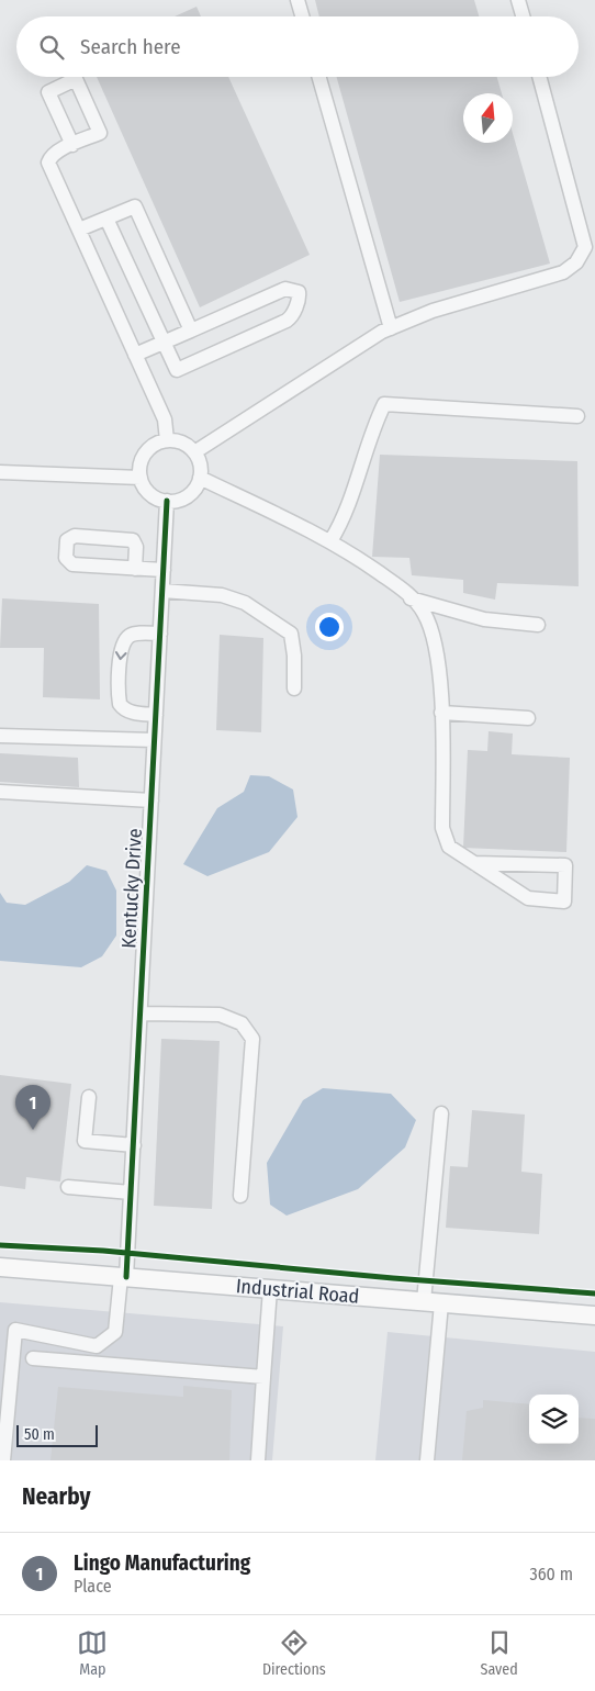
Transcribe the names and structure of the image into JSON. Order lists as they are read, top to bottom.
{
  "streets": {
    "main road": ["Industrial Road"],
    "street": ["Kentucky Drive"]
  },
  "crossings": [
    ["Kentucky Drive", "Industrial Road"]
  ],
  "scale_bar": "50 m",
  "north": "top",
  "page": {
    "search": "Search here",
    "pins": "1",
    "scale": "50 m",
    "heading": "Nearby",
    "list": [
      {
        "mark": "1",
        "name": "Lingo Manufacturing",
        "note": "Place",
        "value": "360 m"
      }
    ],
    "nav": ["Map", "Directions", "Saved"]
  }
}
